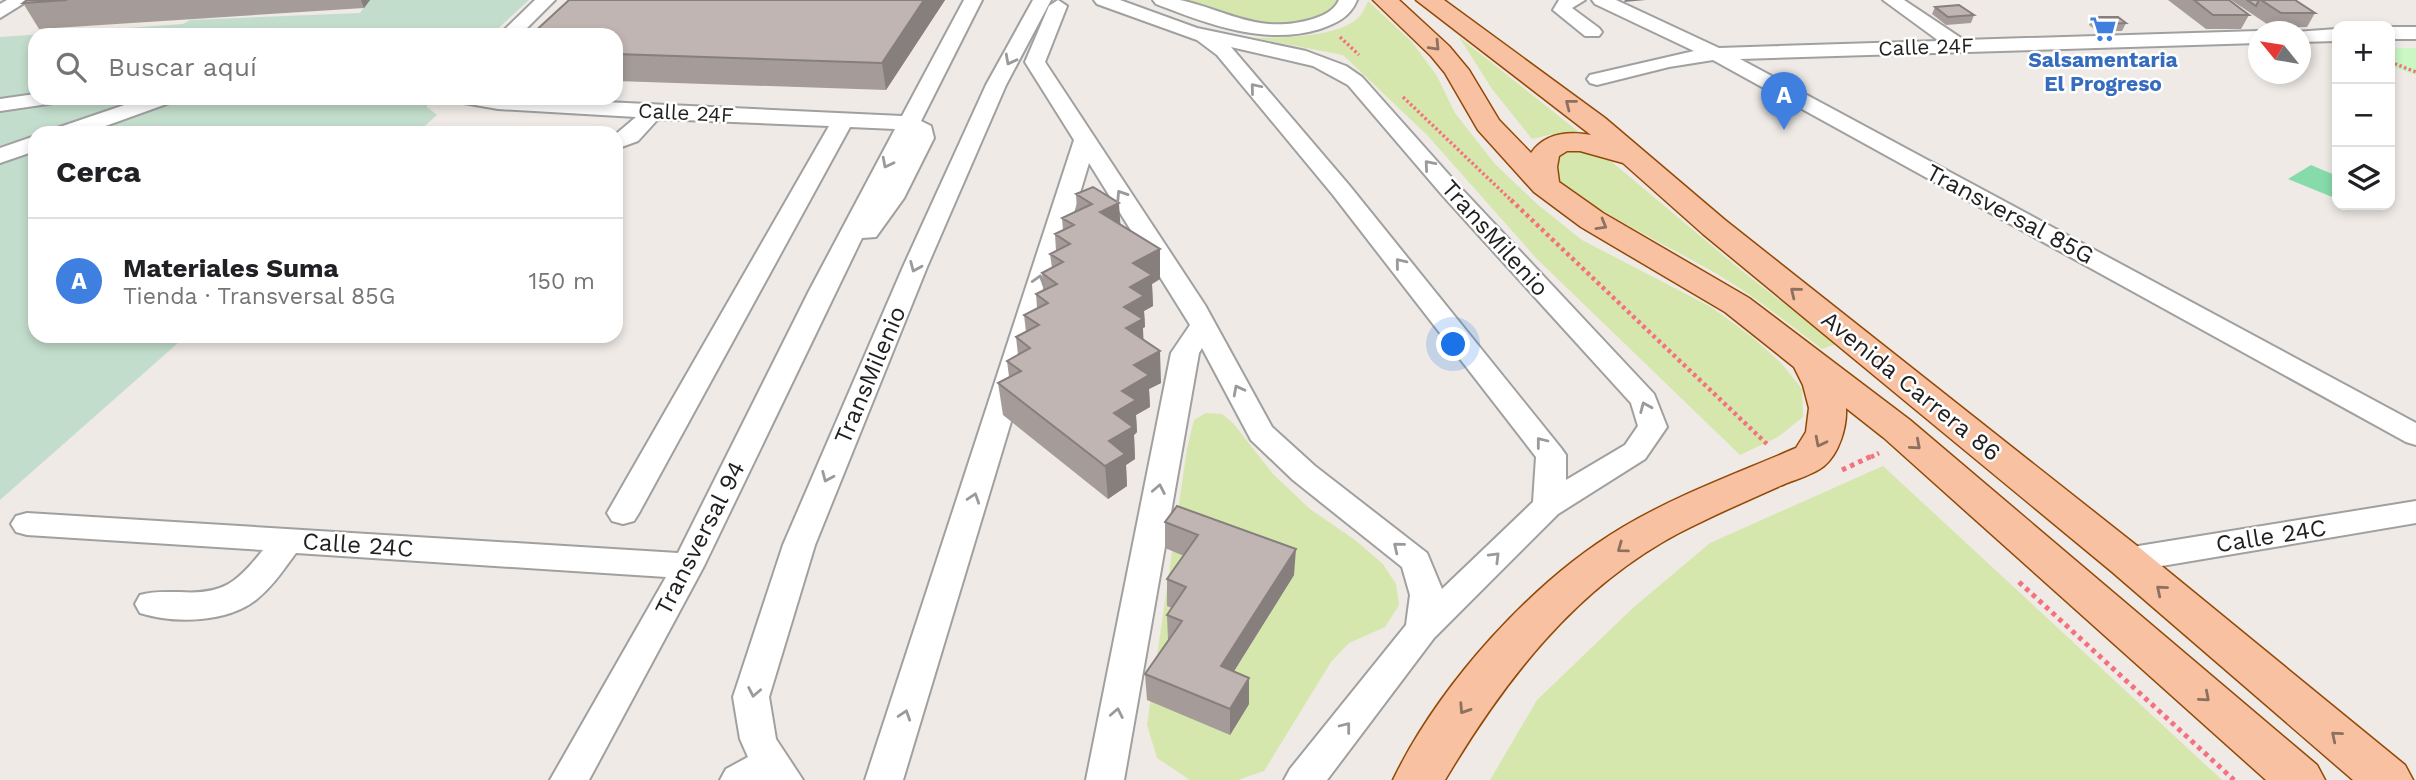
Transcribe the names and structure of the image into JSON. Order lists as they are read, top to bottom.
{
  "streets": {
    "main road": ["Avenida Carrera 86"],
    "street": [
      "Calle 24F",
      "Transversal 85G",
      "TransMilenio",
      "Calle 24C",
      "Transversal 94"
    ]
  },
  "crossings": [
    ["Calle 24F", "Transversal 85G"],
    ["Calle 24F", "Transversal 94"],
    ["Avenida Carrera 86", "Calle 24C"],
    ["Calle 24C", "Transversal 94"]
  ],
  "places": {
    "supermarket": ["Salsamentaria El Progreso"]
  },
  "north": "top left",
  "page": {
    "map_buttons": ["+", "−"],
    "search": "Buscar aquí",
    "pins": "A",
    "heading": "Cerca",
    "list": [
      {
        "mark": "A",
        "name": "Materiales Suma",
        "note": "Tienda · Transversal 85G",
        "value": "150 m"
      }
    ]
  }
}
